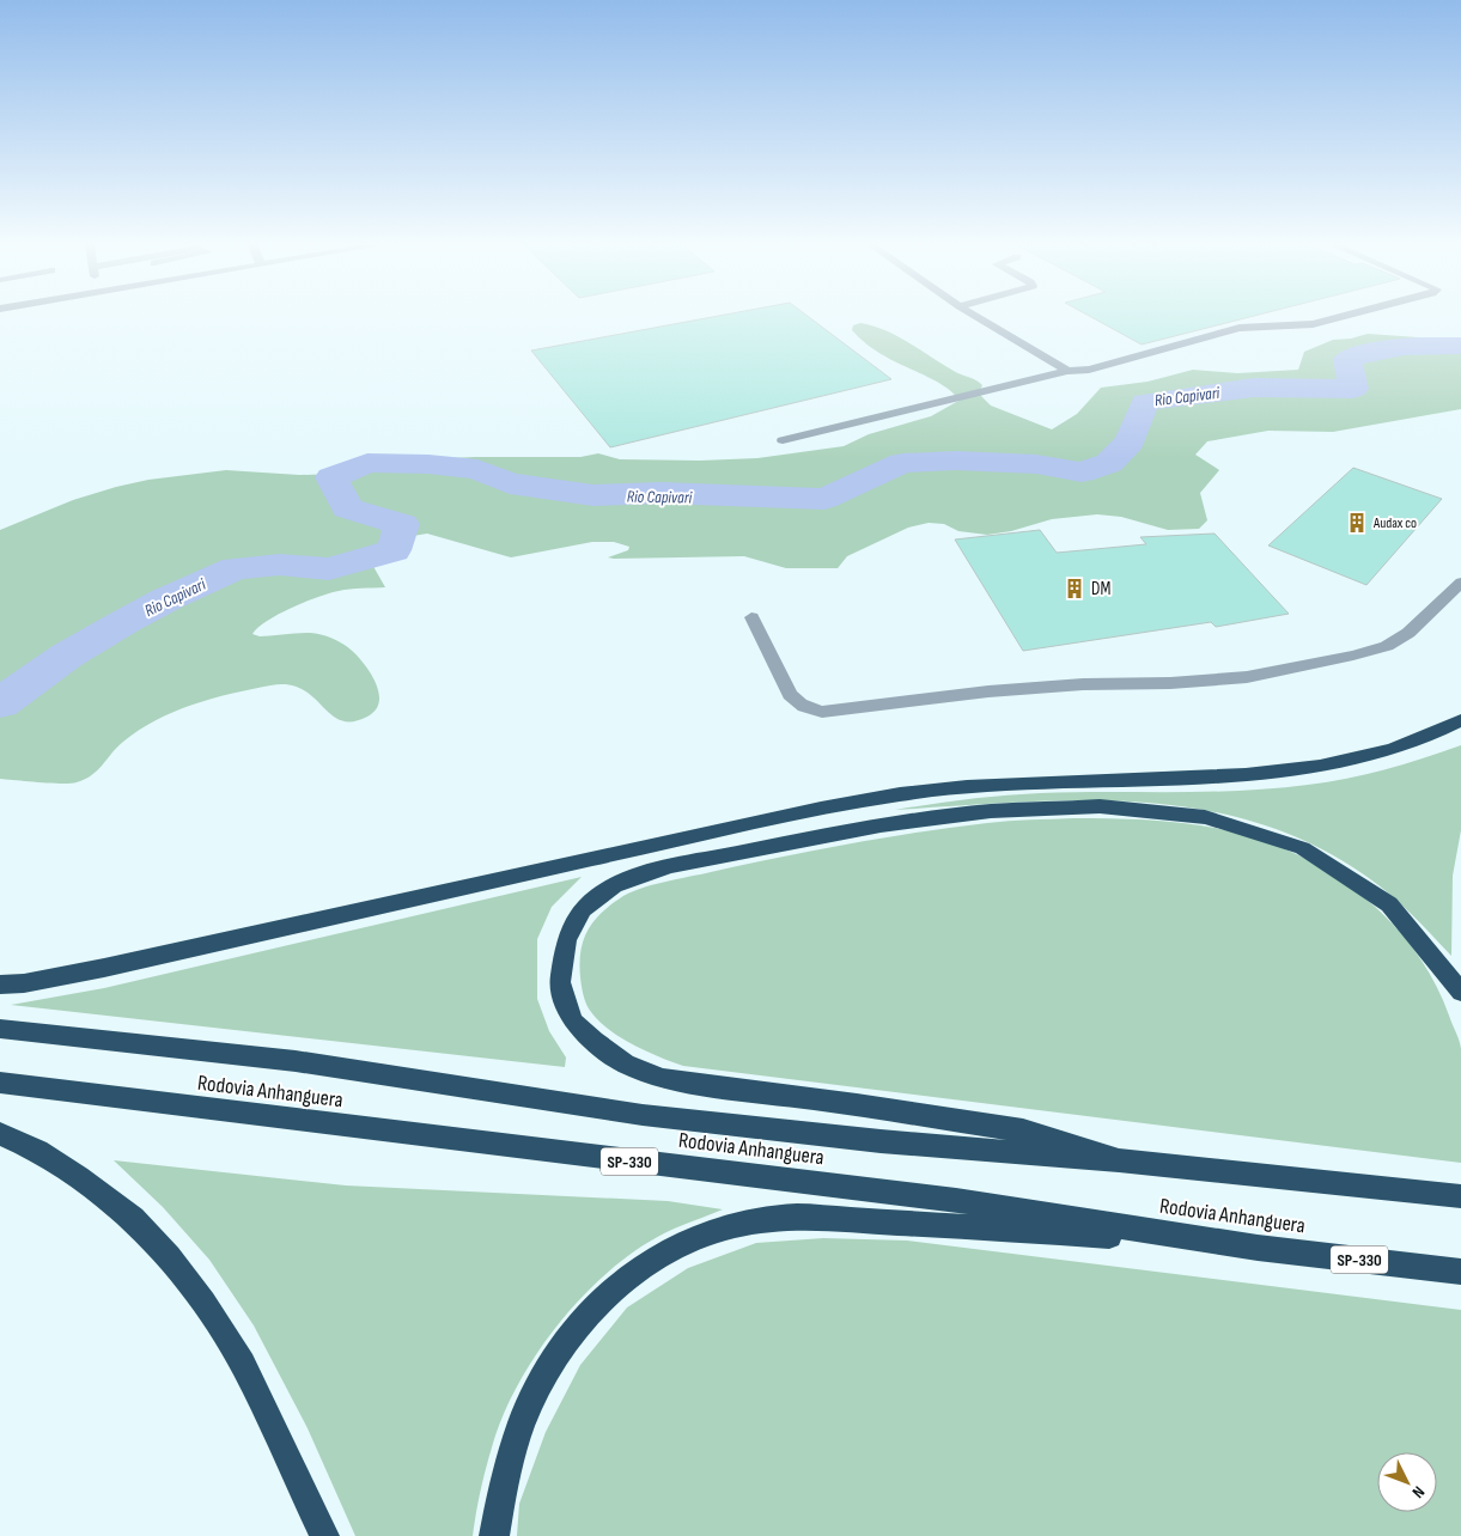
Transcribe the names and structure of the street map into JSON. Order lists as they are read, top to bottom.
{
  "streets": {
    "highway": ["Rodovia Anhanguera", "SP-330"]
  },
  "water": ["Rio Capivari"],
  "places": {
    "building": ["Audax co", "DM"]
  },
  "north": "bottom right"
}
